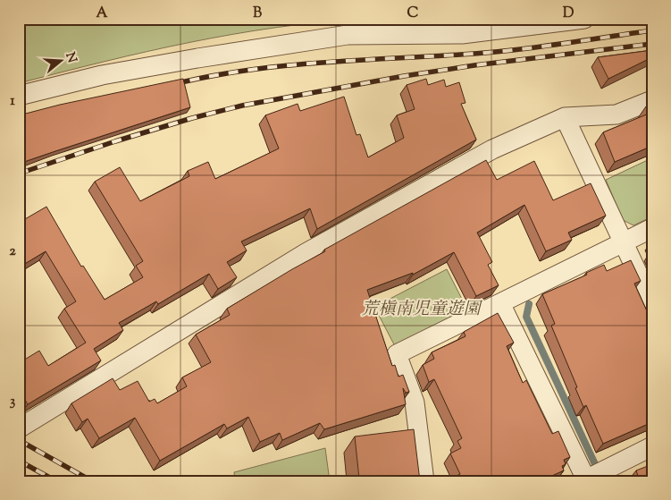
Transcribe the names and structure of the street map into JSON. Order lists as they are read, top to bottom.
{
  "parks": ["荒槇南児童遊園"],
  "north": "right",
  "grid": {
    "columns": [
      "A",
      "B",
      "C",
      "D"
    ],
    "rows": ["1", "2", "3"]
  }
}
